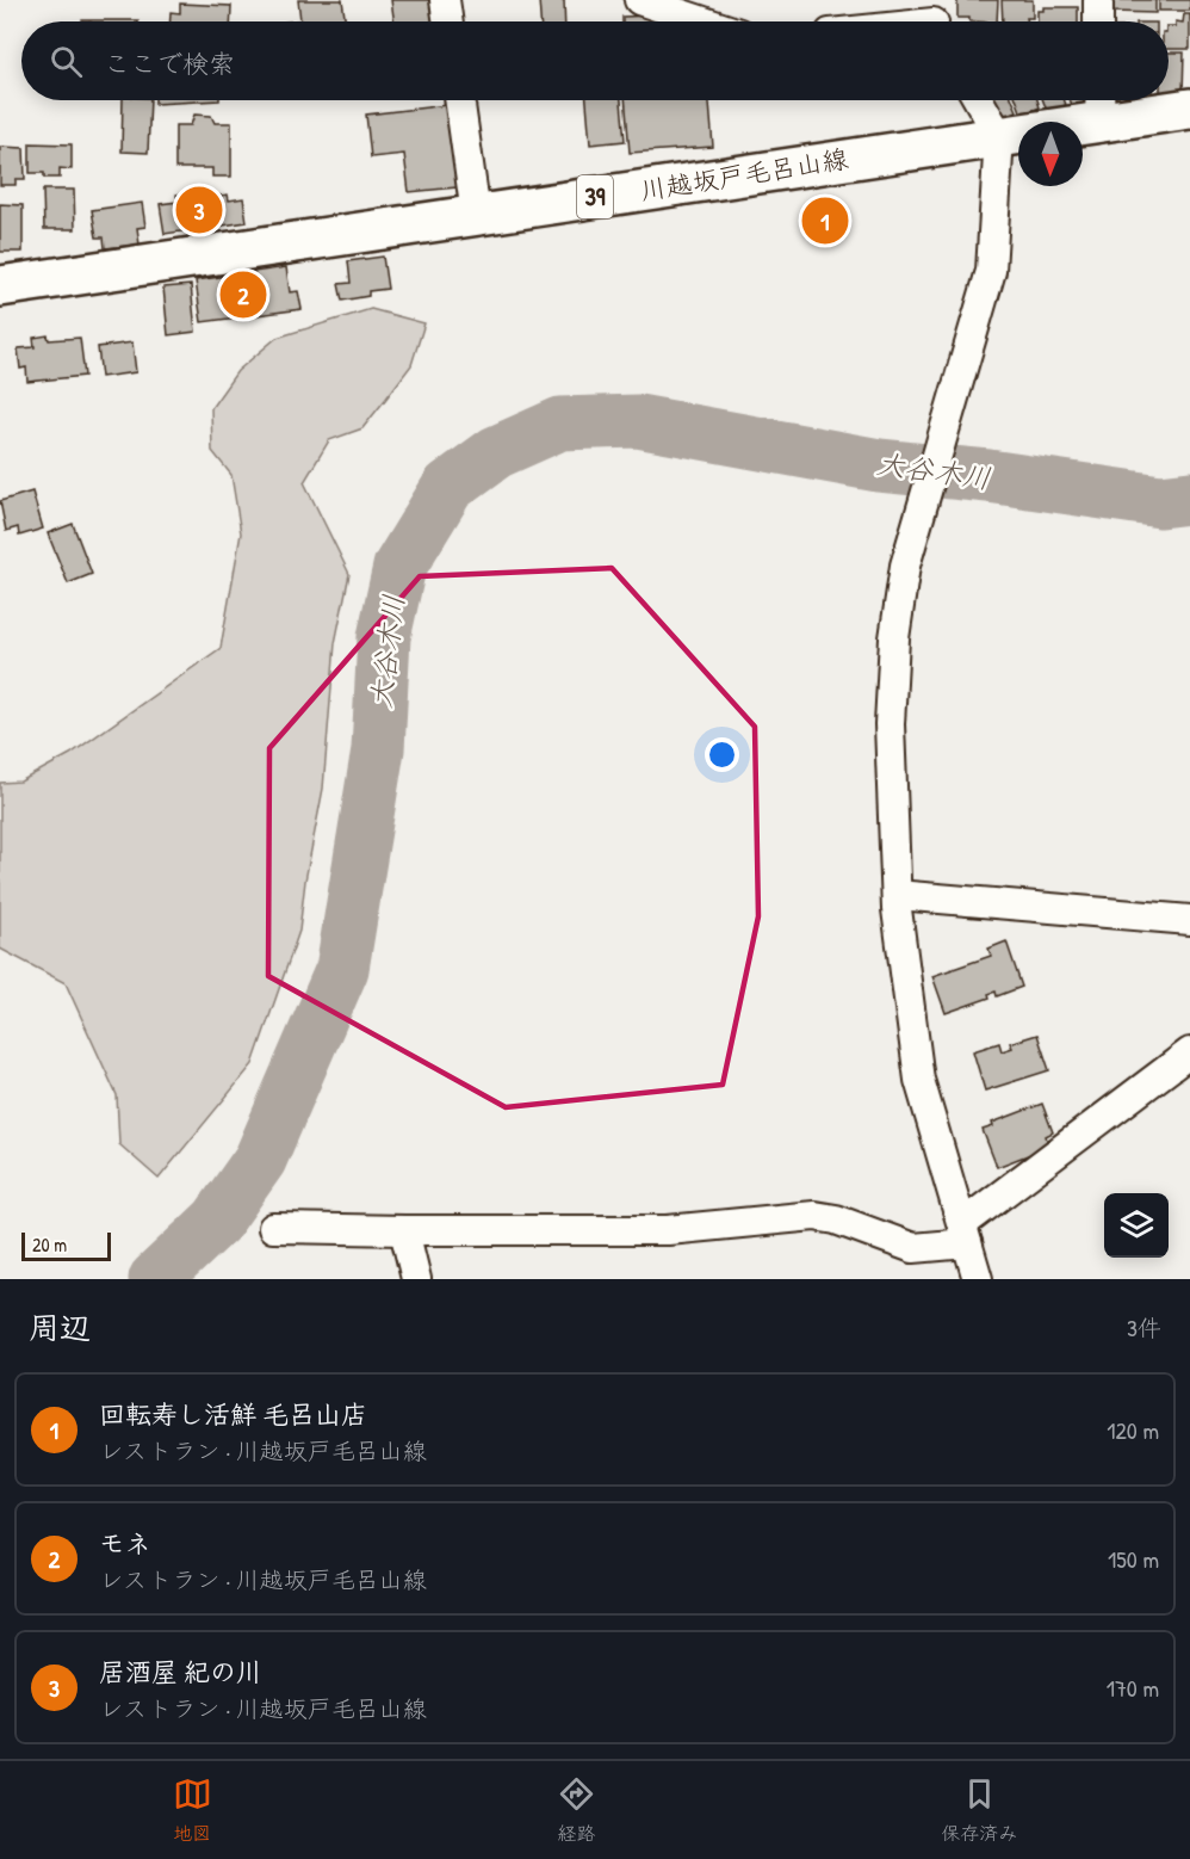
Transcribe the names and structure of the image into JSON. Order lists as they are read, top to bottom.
{
  "streets": {
    "main road": ["川越坂戸毛呂山線", "39"]
  },
  "water": ["大谷木川"],
  "scale_bar": "20 m",
  "north": "bottom",
  "page": {
    "search": "ここで検索",
    "pins": ["3", "1", "2"],
    "scale": "20 m",
    "heading": ["周辺", "3件"],
    "list": [
      {
        "mark": "1",
        "name": "回転寿し活鮮 毛呂山店",
        "note": "レストラン · 川越坂戸毛呂山線",
        "value": "120 m"
      },
      {
        "mark": "2",
        "name": "モネ",
        "note": "レストラン · 川越坂戸毛呂山線",
        "value": "150 m"
      },
      {
        "mark": "3",
        "name": "居酒屋 紀の川",
        "note": "レストラン · 川越坂戸毛呂山線",
        "value": "170 m"
      }
    ],
    "nav": ["地図", "経路", "保存済み"]
  }
}
